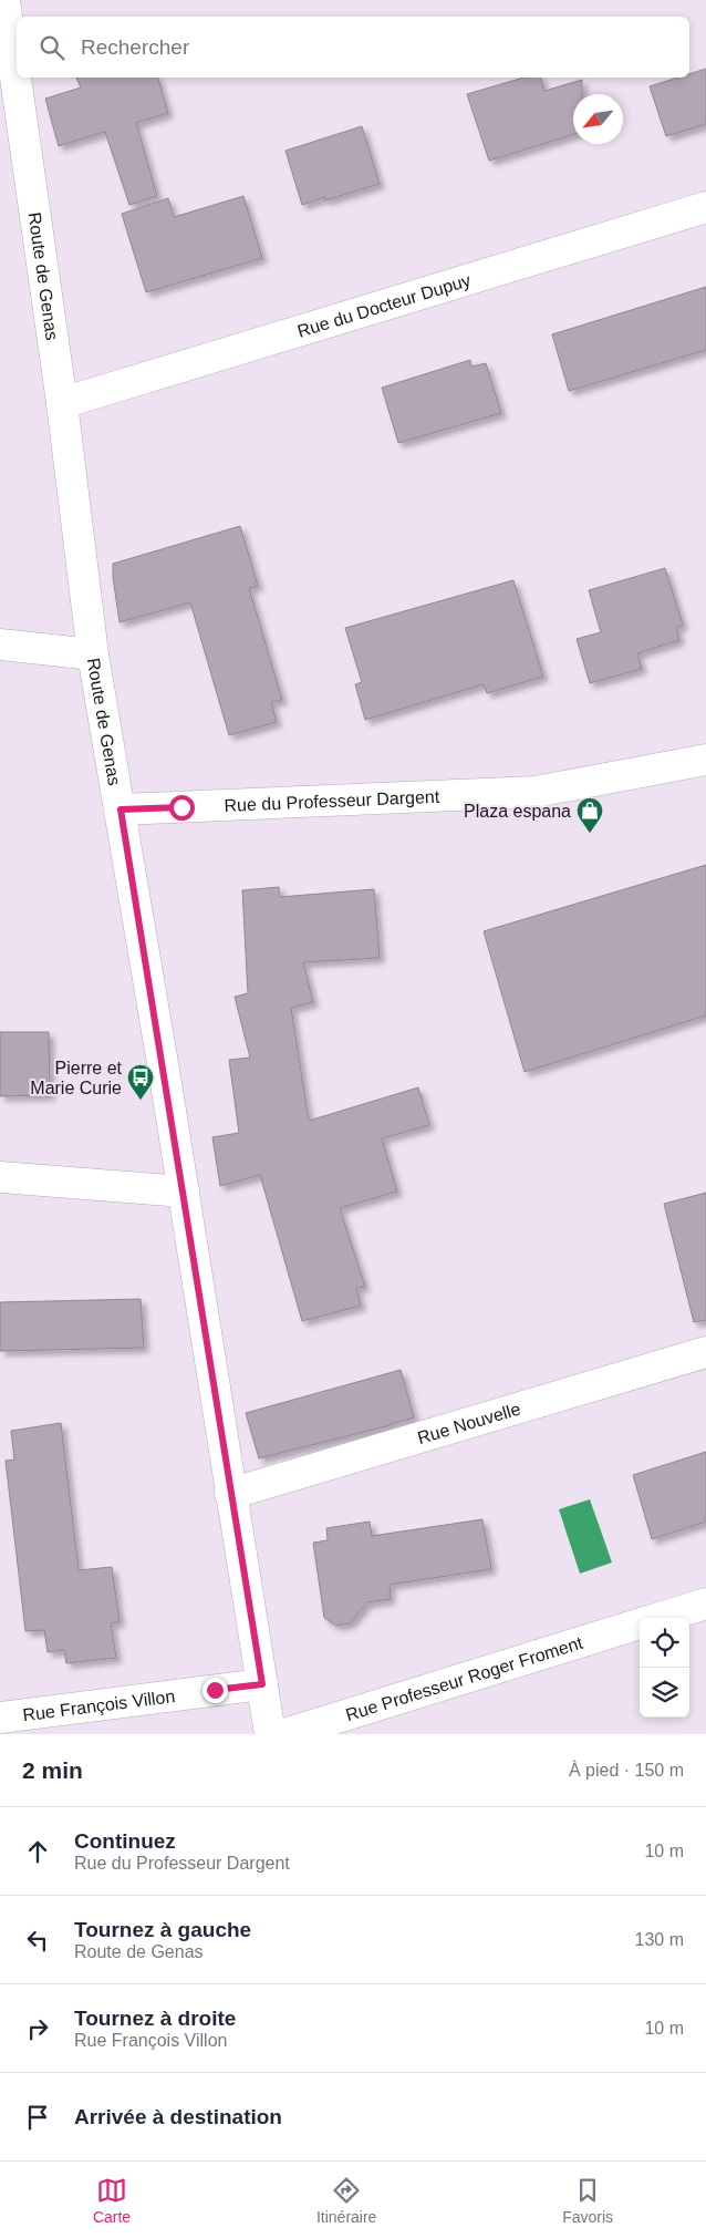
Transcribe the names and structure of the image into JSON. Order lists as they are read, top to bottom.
{
  "streets": {
    "street": [
      "Route de Genas",
      "Rue du Docteur Dupuy",
      "Rue du Professeur Dargent",
      "Rue Nouvelle",
      "Rue Professeur Roger Froment",
      "Rue François Villon"
    ]
  },
  "crossings": [
    ["Route de Genas", "Rue du Docteur Dupuy"],
    ["Route de Genas", "Rue du Professeur Dargent"],
    ["Route de Genas", "Rue Nouvelle"],
    ["Route de Genas", "Rue François Villon"]
  ],
  "places": {
    "shop": ["Plaza espana"],
    "bus stop": ["Pierre et Marie Curie"]
  },
  "north": "bottom left",
  "page": {
    "search": "Rechercher",
    "heading": ["2 min", "À pied · 150 m"],
    "list": [
      ["Continuez", "Rue du Professeur Dargent", "10 m"],
      ["Tournez à gauche", "Route de Genas", "130 m"],
      ["Tournez à droite", "Rue François Villon", "10 m"],
      "Arrivée à destination"
    ],
    "nav": ["Carte", "Itinéraire", "Favoris"]
  }
}
